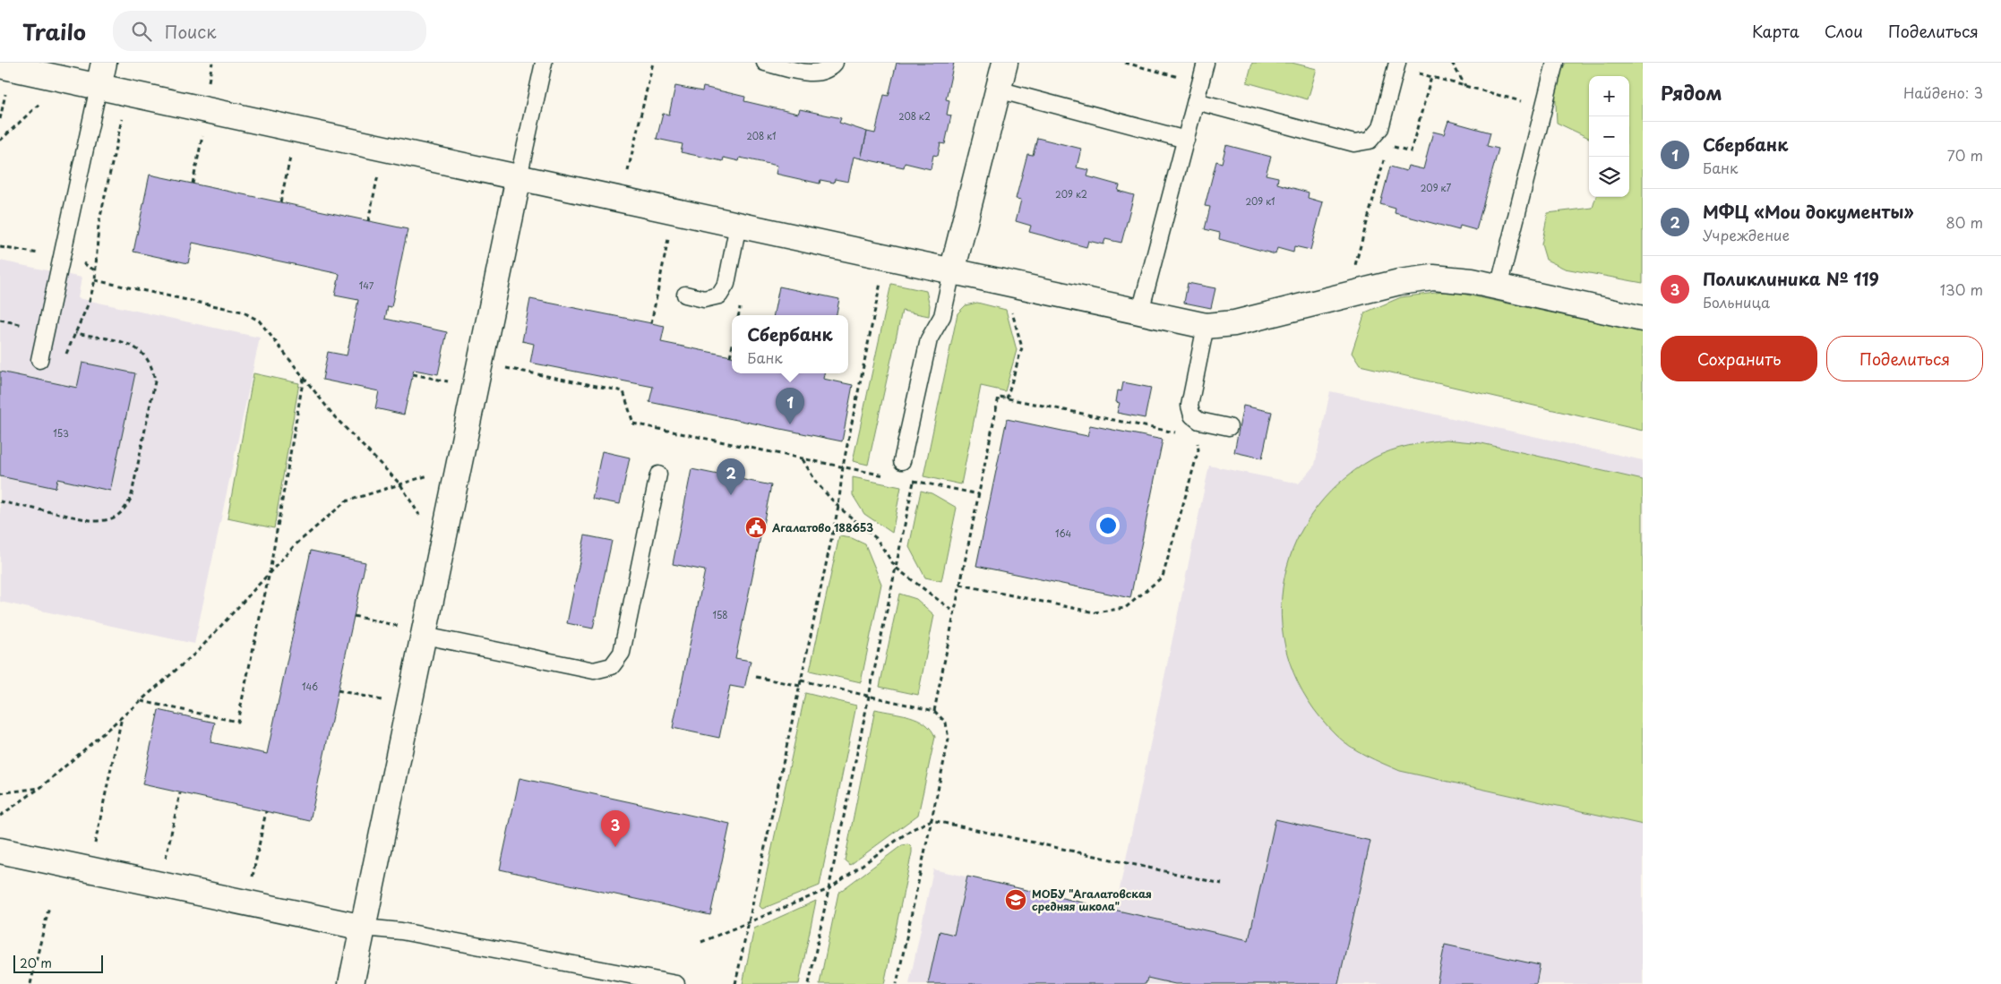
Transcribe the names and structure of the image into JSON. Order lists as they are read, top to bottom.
{
  "places": {
    "public building": ["Агалатово 188653"],
    "school or university": ["МОБУ \"Агалатовская средняя школа\""]
  },
  "house_numbers": [
    "208 к2",
    "208 к1",
    "209 к7",
    "209 к2",
    "209 к1",
    "147",
    "153",
    "164",
    "158",
    "146"
  ],
  "scale_bar": "20 m",
  "page": {
    "header": "Trailo",
    "search": "Поиск",
    "nav": ["Карта", "Слои", "Поделиться"],
    "heading": ["Рядом", "Найдено: 3"],
    "map_buttons": ["+", "−"],
    "list": [
      {
        "mark": "1",
        "name": "Сбербанк",
        "note": "Банк",
        "value": "70 m"
      },
      {
        "mark": "2",
        "name": "МФЦ «Мои документы»",
        "note": "Учреждение",
        "value": "80 m"
      },
      {
        "mark": "3",
        "name": "Поликлиника № 119",
        "note": "Больница",
        "value": "130 m"
      }
    ],
    "popup": ["Сбербанк", "Банк"],
    "buttons": ["Сохранить", "Поделиться"],
    "pins": ["1", "2", "3"],
    "scale": "20 m"
  }
}
